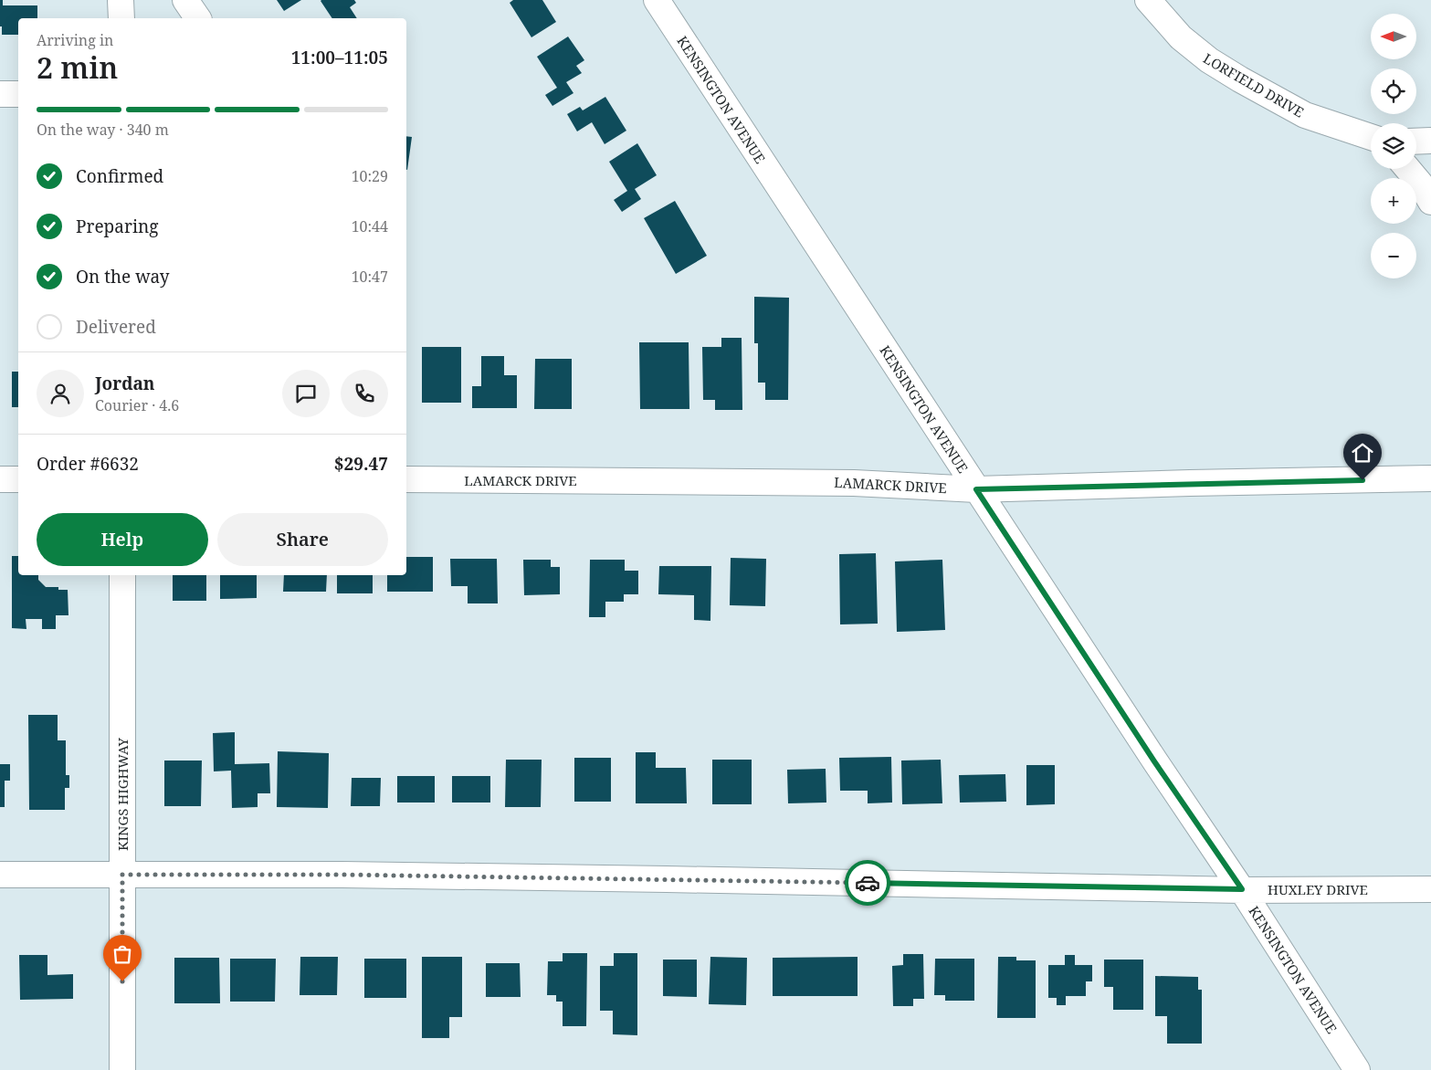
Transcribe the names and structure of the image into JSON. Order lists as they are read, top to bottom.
{
  "streets": {
    "street": [
      "LORFIELD DRIVE",
      "KENSINGTON AVENUE",
      "LAMARCK DRIVE",
      "KINGS HIGHWAY",
      "HUXLEY DRIVE"
    ]
  },
  "crossings": [
    ["KENSINGTON AVENUE", "LAMARCK DRIVE"],
    ["KENSINGTON AVENUE", "HUXLEY DRIVE"],
    ["KINGS HIGHWAY", "HUXLEY DRIVE"]
  ],
  "north": "left",
  "page": {
    "map_buttons": ["+", "−"],
    "heading": ["2 min", "Arriving in", "11:00–11:05"],
    "panel": [
      "Jordan",
      "Courier · 4.6",
      "Order #6632",
      "$29.47"
    ],
    "bar": "On the way · 340 m",
    "list": [
      ["Confirmed", "10:29"],
      ["Preparing", "10:44"],
      ["On the way", "10:47"],
      "Delivered"
    ],
    "buttons": ["Help", "Share"]
  }
}
